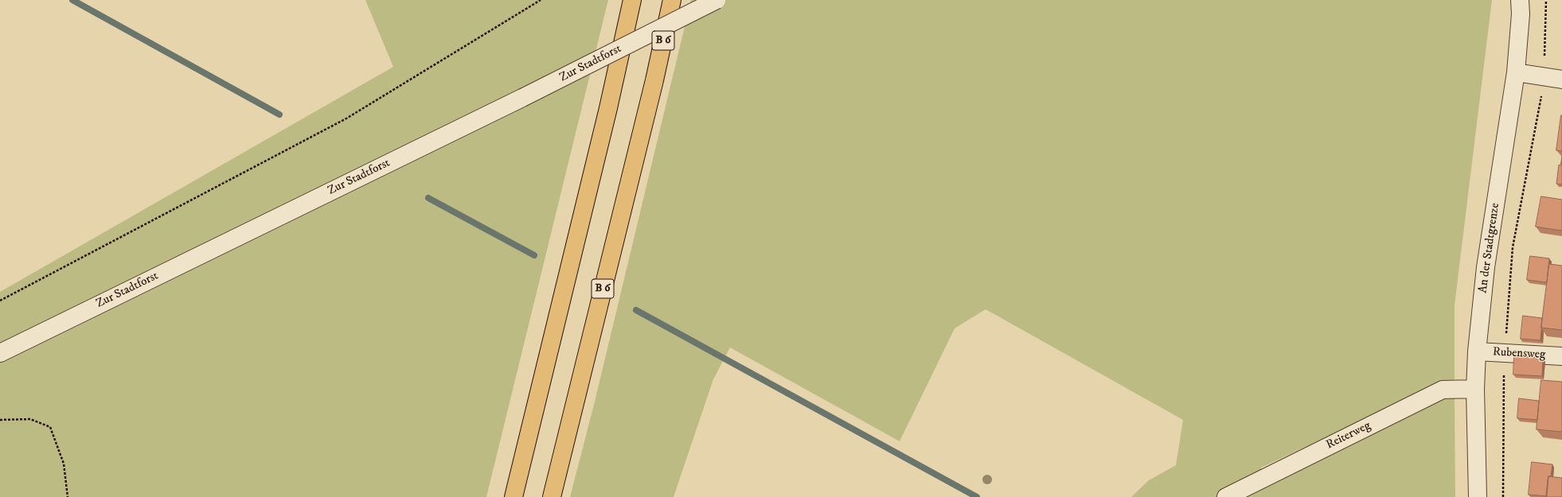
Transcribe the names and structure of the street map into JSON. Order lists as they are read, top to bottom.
{
  "streets": {
    "highway": ["B 6"],
    "street": [
      "Zur Stadtforst",
      "An der Stadtgrenze",
      "Rubensweg",
      "Reiterweg"
    ]
  },
  "crossings": [
    ["An der Stadtgrenze", "Rubensweg"],
    ["An der Stadtgrenze", "Reiterweg"]
  ]
}
